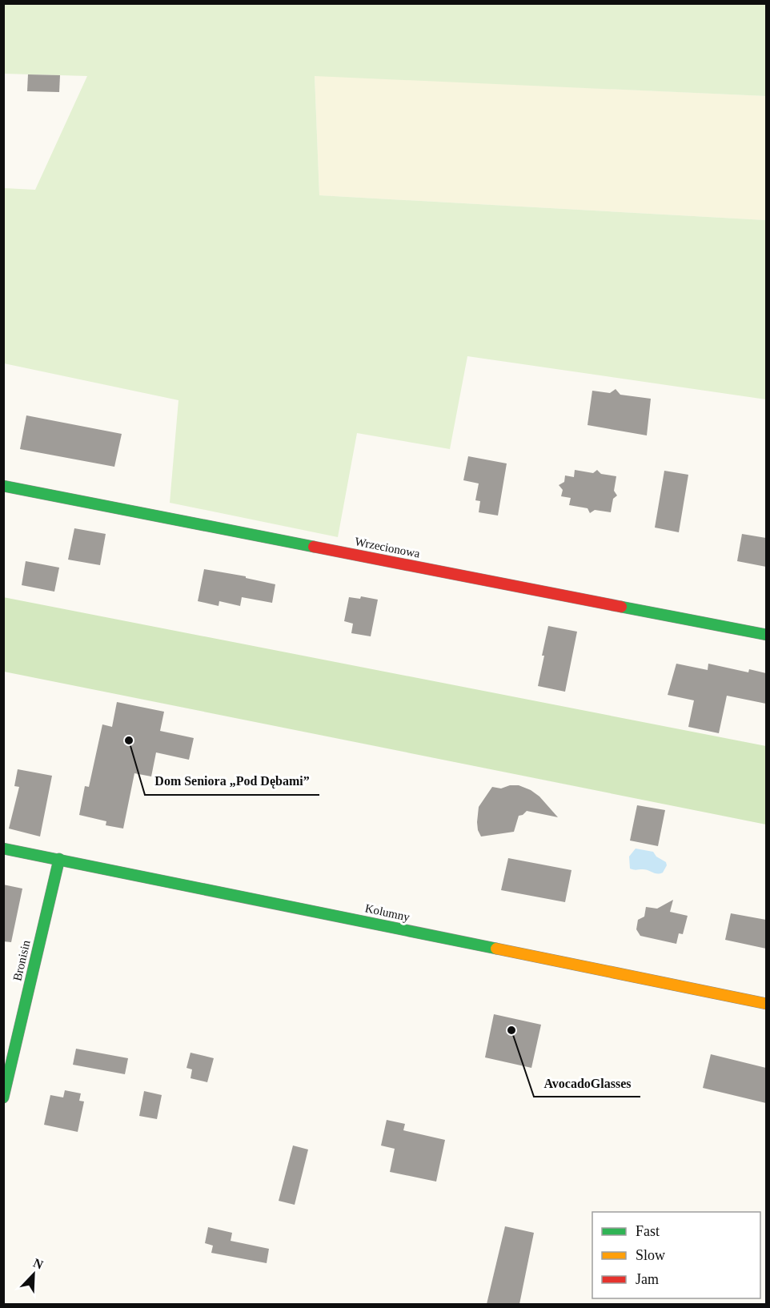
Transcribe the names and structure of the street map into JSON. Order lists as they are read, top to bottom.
{
  "streets": {
    "street": ["Wrzecionowa", "Kolumny", "Bronisin"]
  },
  "crossings": [
    ["Kolumny", "Bronisin"]
  ],
  "places": ["Dom Seniora „Pod Dębami”", "AvocadoGlasses"],
  "legend": ["Fast", "Slow", "Jam"],
  "north": "top right"
}
